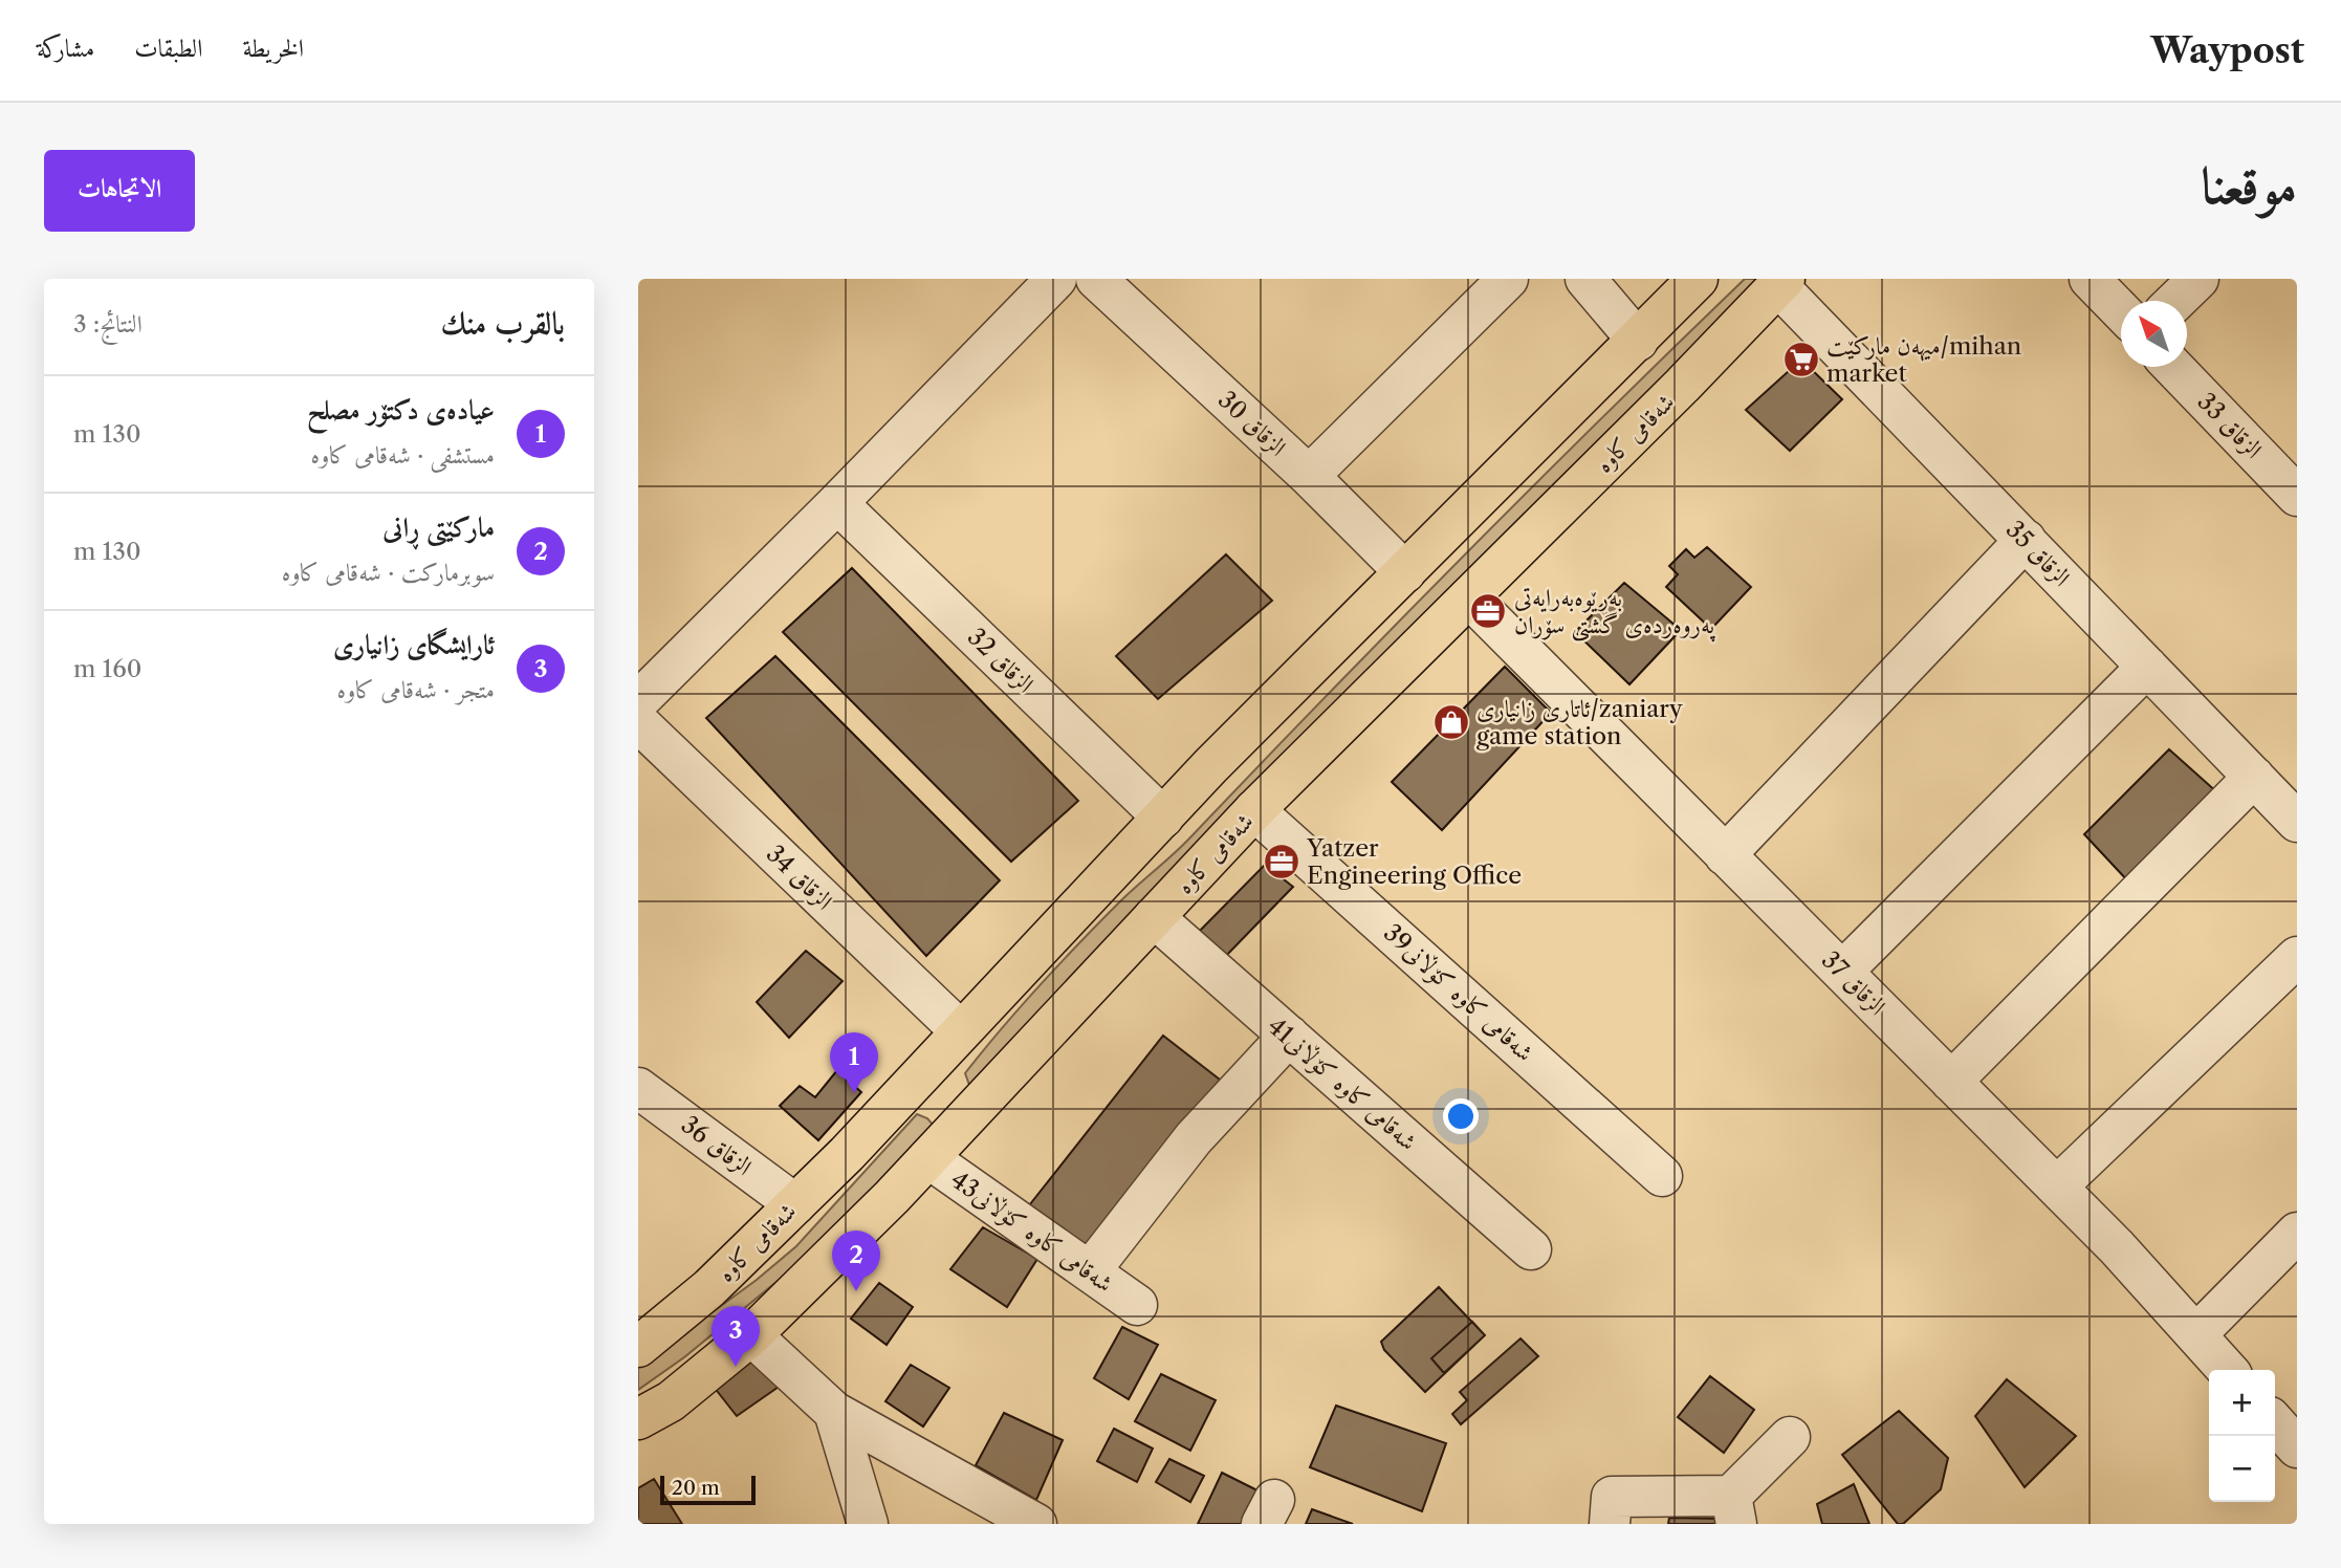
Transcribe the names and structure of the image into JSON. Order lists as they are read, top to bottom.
{
  "streets": {
    "main road": ["شەقامی کاوە"],
    "street": [
      "الزقاق 30",
      "الزقاق 33",
      "الزقاق 35",
      "الزقاق 32",
      "الزقاق 34",
      "الزقاق 37",
      "شەقامی کاوە کۆڵانی39",
      "شەقامی کاوە کۆڵانی41",
      "الزقاق 36",
      "شەقامی کاوە کۆڵانی43"
    ]
  },
  "crossings": [
    ["الزقاق 30", "شەقامی کاوە"],
    ["شەقامی کاوە", "الزقاق 35"],
    ["شەقامی کاوە", "الزقاق 32"],
    ["شەقامی کاوە", "الزقاق 34"],
    ["شەقامی کاوە", "الزقاق 37"],
    ["شەقامی کاوە", "شەقامی کاوە کۆڵانی39"],
    ["شەقامی کاوە", "شەقامی کاوە کۆڵانی41"],
    ["شەقامی کاوە", "الزقاق 36"],
    ["شەقامی کاوە", "شەقامی کاوە کۆڵانی43"]
  ],
  "places": {
    "supermarket": ["میهەن مارکێت/mihan market"],
    "office": ["بەڕێوەبەرایەتی پەروەردەی گشتی سۆران", "Yatzer Engineering Office"],
    "shop": ["ئاتاری زانیاری/zaniary game station"]
  },
  "scale_bar": "20 m",
  "north": "top left",
  "page": {
    "header": "Waypost",
    "nav": ["الخريطة", "الطبقات", "مشاركة"],
    "title": "موقعنا",
    "buttons": "الاتجاهات",
    "heading": ["بالقرب منك", "النتائج: 3"],
    "list": [
      {
        "mark": "1",
        "name": "عیادەی دکتۆر مصلح",
        "note": "مستشفى · شەقامی کاوە",
        "value": "130 m"
      },
      {
        "mark": "2",
        "name": "مارکێتی ڕانی",
        "note": "سوبرماركت · شەقامی کاوە",
        "value": "130 m"
      },
      {
        "mark": "3",
        "name": "ئارایشگای زانیاری",
        "note": "متجر · شەقامی کاوە",
        "value": "160 m"
      }
    ],
    "pins": ["1", "2", "3"],
    "map_buttons": ["+", "−"],
    "scale": "20 m"
  }
}
